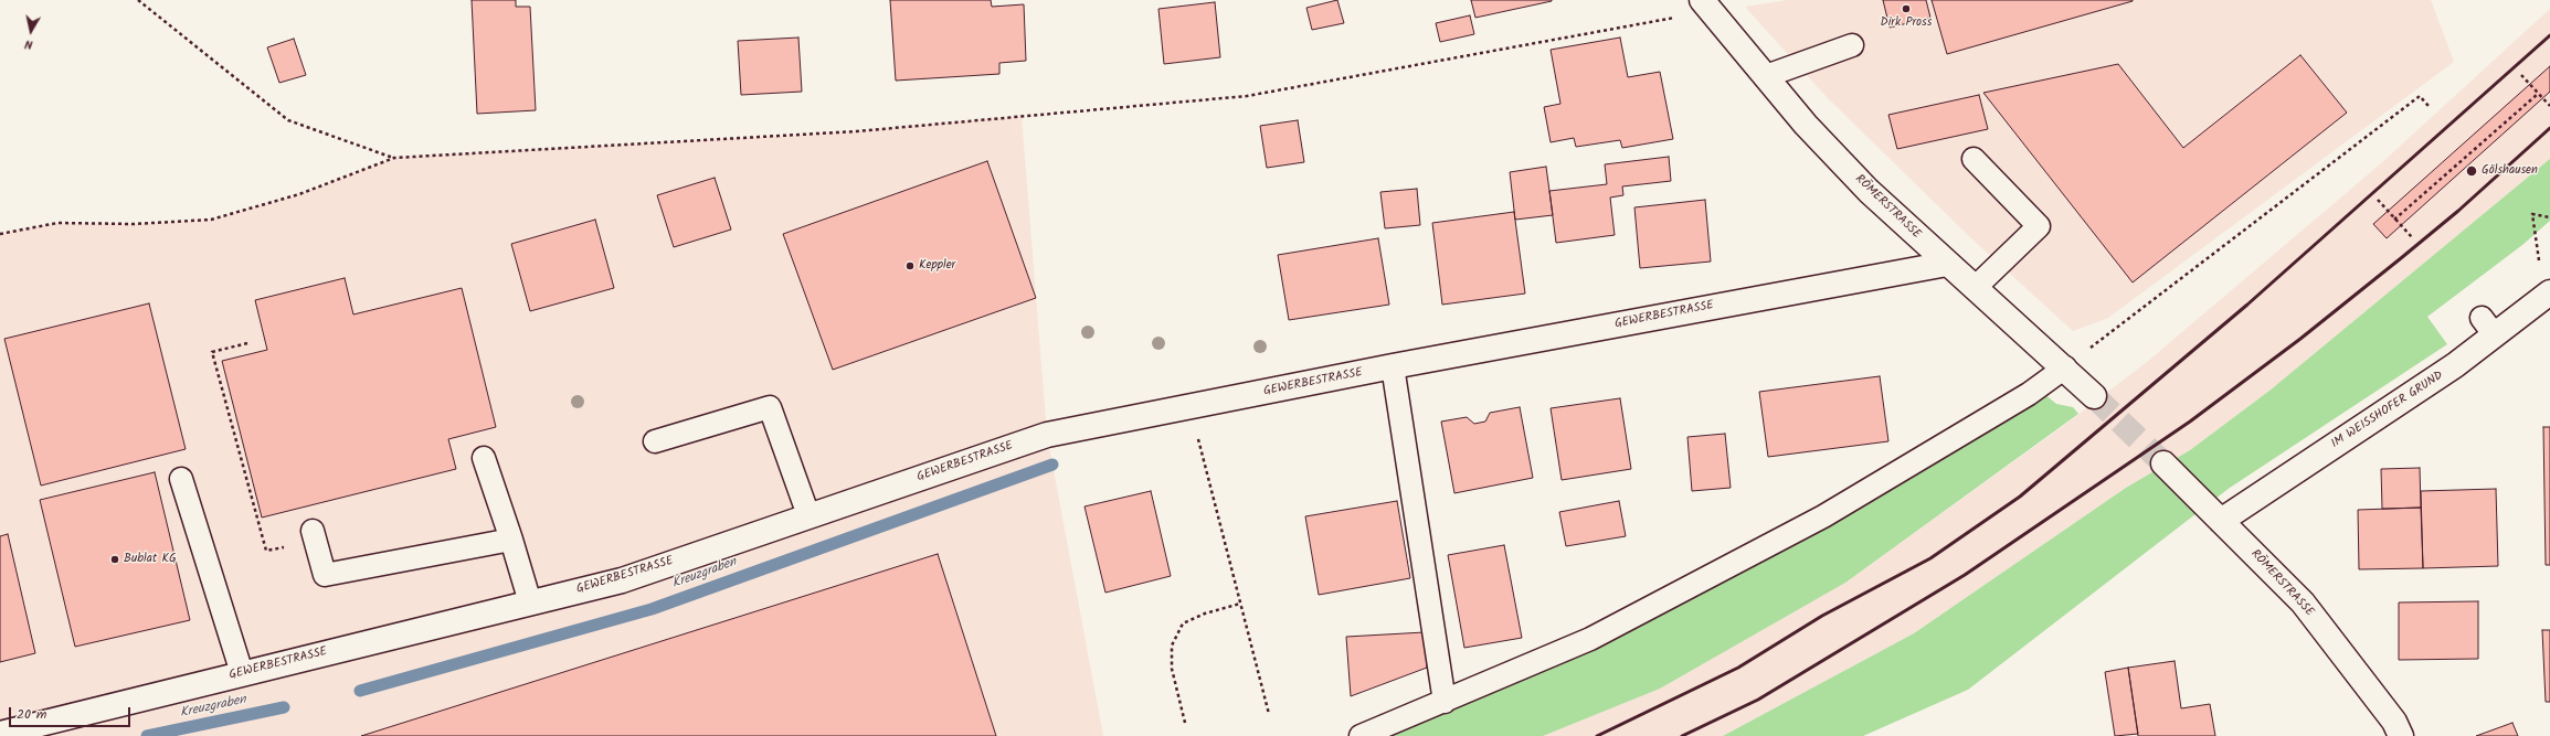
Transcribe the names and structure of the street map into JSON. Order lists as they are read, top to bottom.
{
  "streets": {
    "street": ["RÖMERSTRASSE", "GEWERBESTRASSE", "IM WEISSHOFER GRUND"]
  },
  "crossings": [
    ["RÖMERSTRASSE", "GEWERBESTRASSE"],
    ["RÖMERSTRASSE", "IM WEISSHOFER GRUND"]
  ],
  "water": ["Kreuzgraben"],
  "places": [
    "Dirk Pross",
    "Gölshausen",
    "Keppler",
    "Bublat KG"
  ],
  "scale_bar": "20 m",
  "north": "bottom"
}
